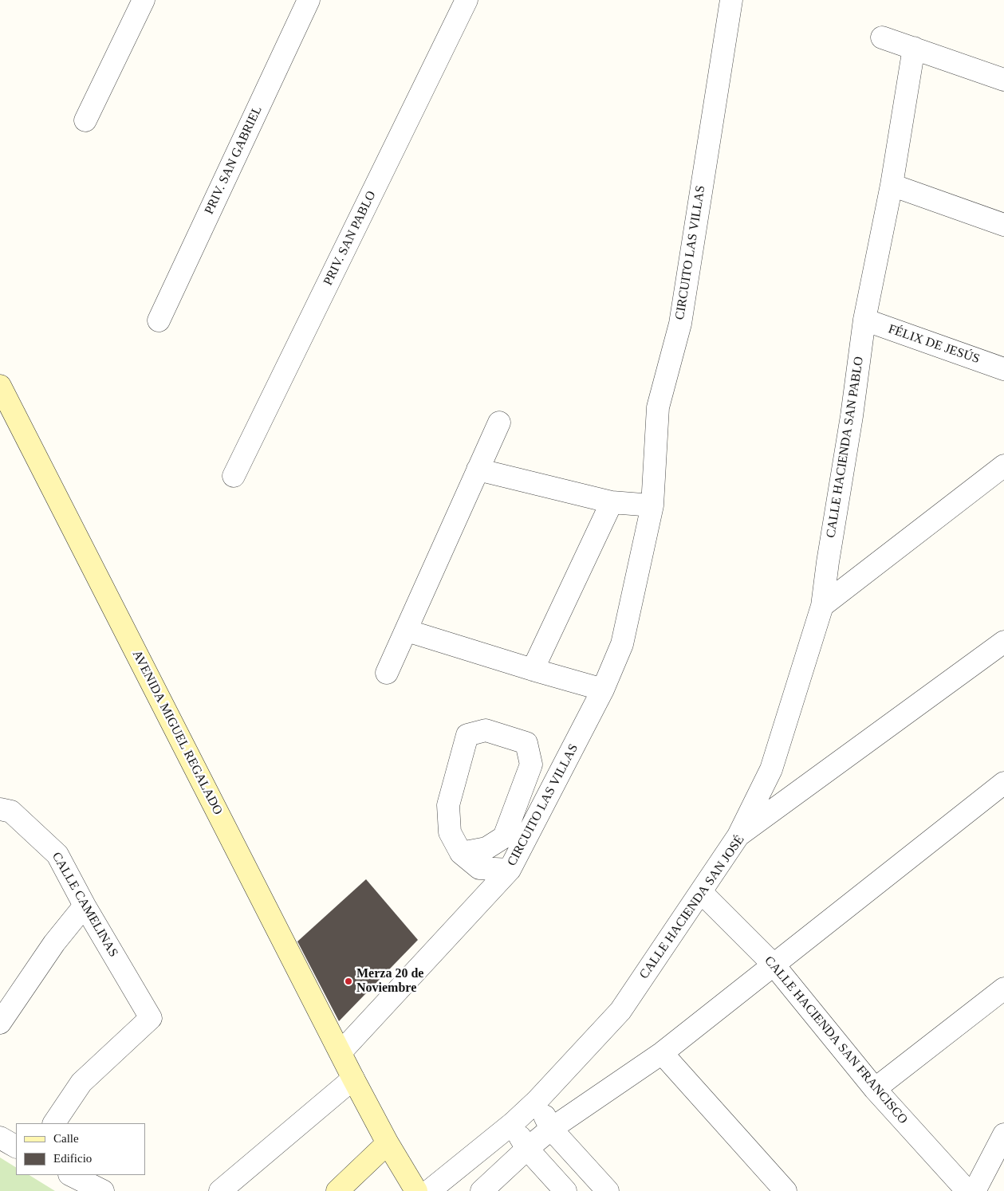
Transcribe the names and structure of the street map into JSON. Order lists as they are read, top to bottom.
{
  "streets": {
    "street": [
      "PRIV. SAN GABRIEL",
      "PRIV. SAN PABLO",
      "CIRCUITO LAS VILLAS",
      "FÉLIX DE JESÚS",
      "CALLE HACIENDA SAN PABLO",
      "AVENIDA MIGUEL REGALADO",
      "CALLE CAMELINAS",
      "CALLE HACIENDA SAN JOSÉ",
      "CALLE HACIENDA SAN FRANCISCO"
    ]
  },
  "crossings": [
    ["CIRCUITO LAS VILLAS", "AVENIDA MIGUEL REGALADO"],
    ["FÉLIX DE JESÚS", "CALLE HACIENDA SAN PABLO"],
    ["CALLE HACIENDA SAN PABLO", "CALLE HACIENDA SAN JOSÉ"],
    ["CALLE HACIENDA SAN JOSÉ", "CALLE HACIENDA SAN FRANCISCO"]
  ],
  "places": ["Merza 20 de Noviembre"],
  "legend": ["Calle", "Edificio"]
}
